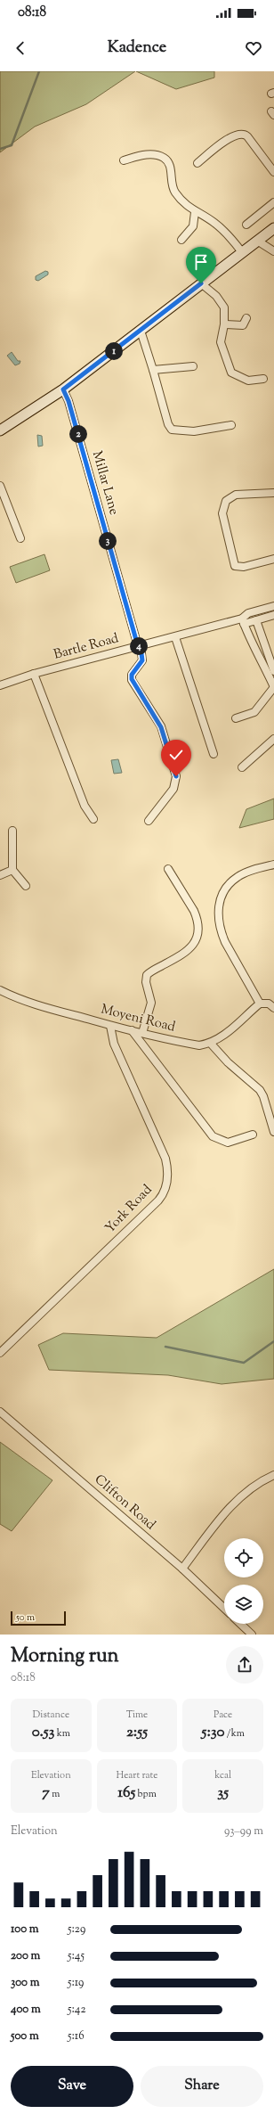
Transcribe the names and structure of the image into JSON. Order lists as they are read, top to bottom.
{
  "streets": {
    "street": [
      "Millar Lane",
      "Bartle Road",
      "Moyeni Road",
      "York Road",
      "Clifton Road"
    ]
  },
  "crossings": [
    ["Millar Lane", "Bartle Road"],
    ["Moyeni Road", "York Road"]
  ],
  "scale_bar": "50 m",
  "page": {
    "status": "08:18",
    "header": "Kadence",
    "pins": [
      "1",
      "2",
      "3",
      "4"
    ],
    "scale": "50 m",
    "heading": ["Morning run", "08:18"],
    "stats": [
      ["Distance", "0.53 km"],
      ["Time", "2:55"],
      ["Pace", "5:30 /km"],
      ["Elevation", "7 m"],
      ["Heart rate", "165 bpm"],
      ["kcal", "35"]
    ],
    "chart": ["Elevation", "93–99 m"],
    "list": [
      {
        "name": "100 m",
        "note": "5:29"
      },
      {
        "name": "200 m",
        "note": "5:45"
      },
      {
        "name": "300 m",
        "note": "5:19"
      },
      {
        "name": "400 m",
        "note": "5:42"
      },
      {
        "name": "500 m",
        "note": "5:16"
      }
    ],
    "buttons": ["Save", "Share"]
  }
}
